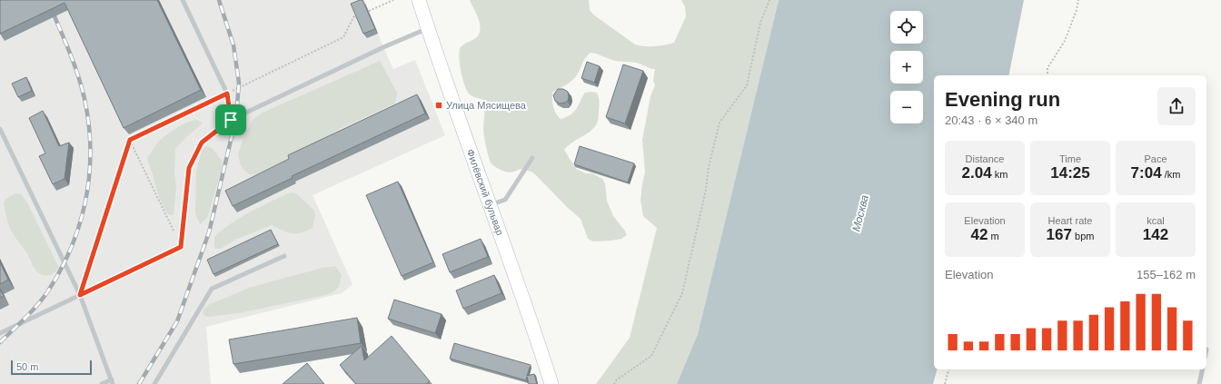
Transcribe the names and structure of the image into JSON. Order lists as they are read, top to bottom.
{
  "streets": {
    "street": ["Филёвский бульвар"]
  },
  "water": ["Москва"],
  "places": {
    "transit": ["Улица Мясищева"]
  },
  "scale_bar": "50 m",
  "page": {
    "map_buttons": ["+", "−"],
    "heading": ["Evening run", "20:43 · 6 × 340 m"],
    "stats": [
      ["Distance", "2.04 km"],
      ["Time", "14:25"],
      ["Pace", "7:04 /km"],
      ["Elevation", "42 m"],
      ["Heart rate", "167 bpm"],
      ["kcal", "142"]
    ],
    "chart": ["Elevation", "155–162 m"],
    "scale": "50 m"
  }
}
